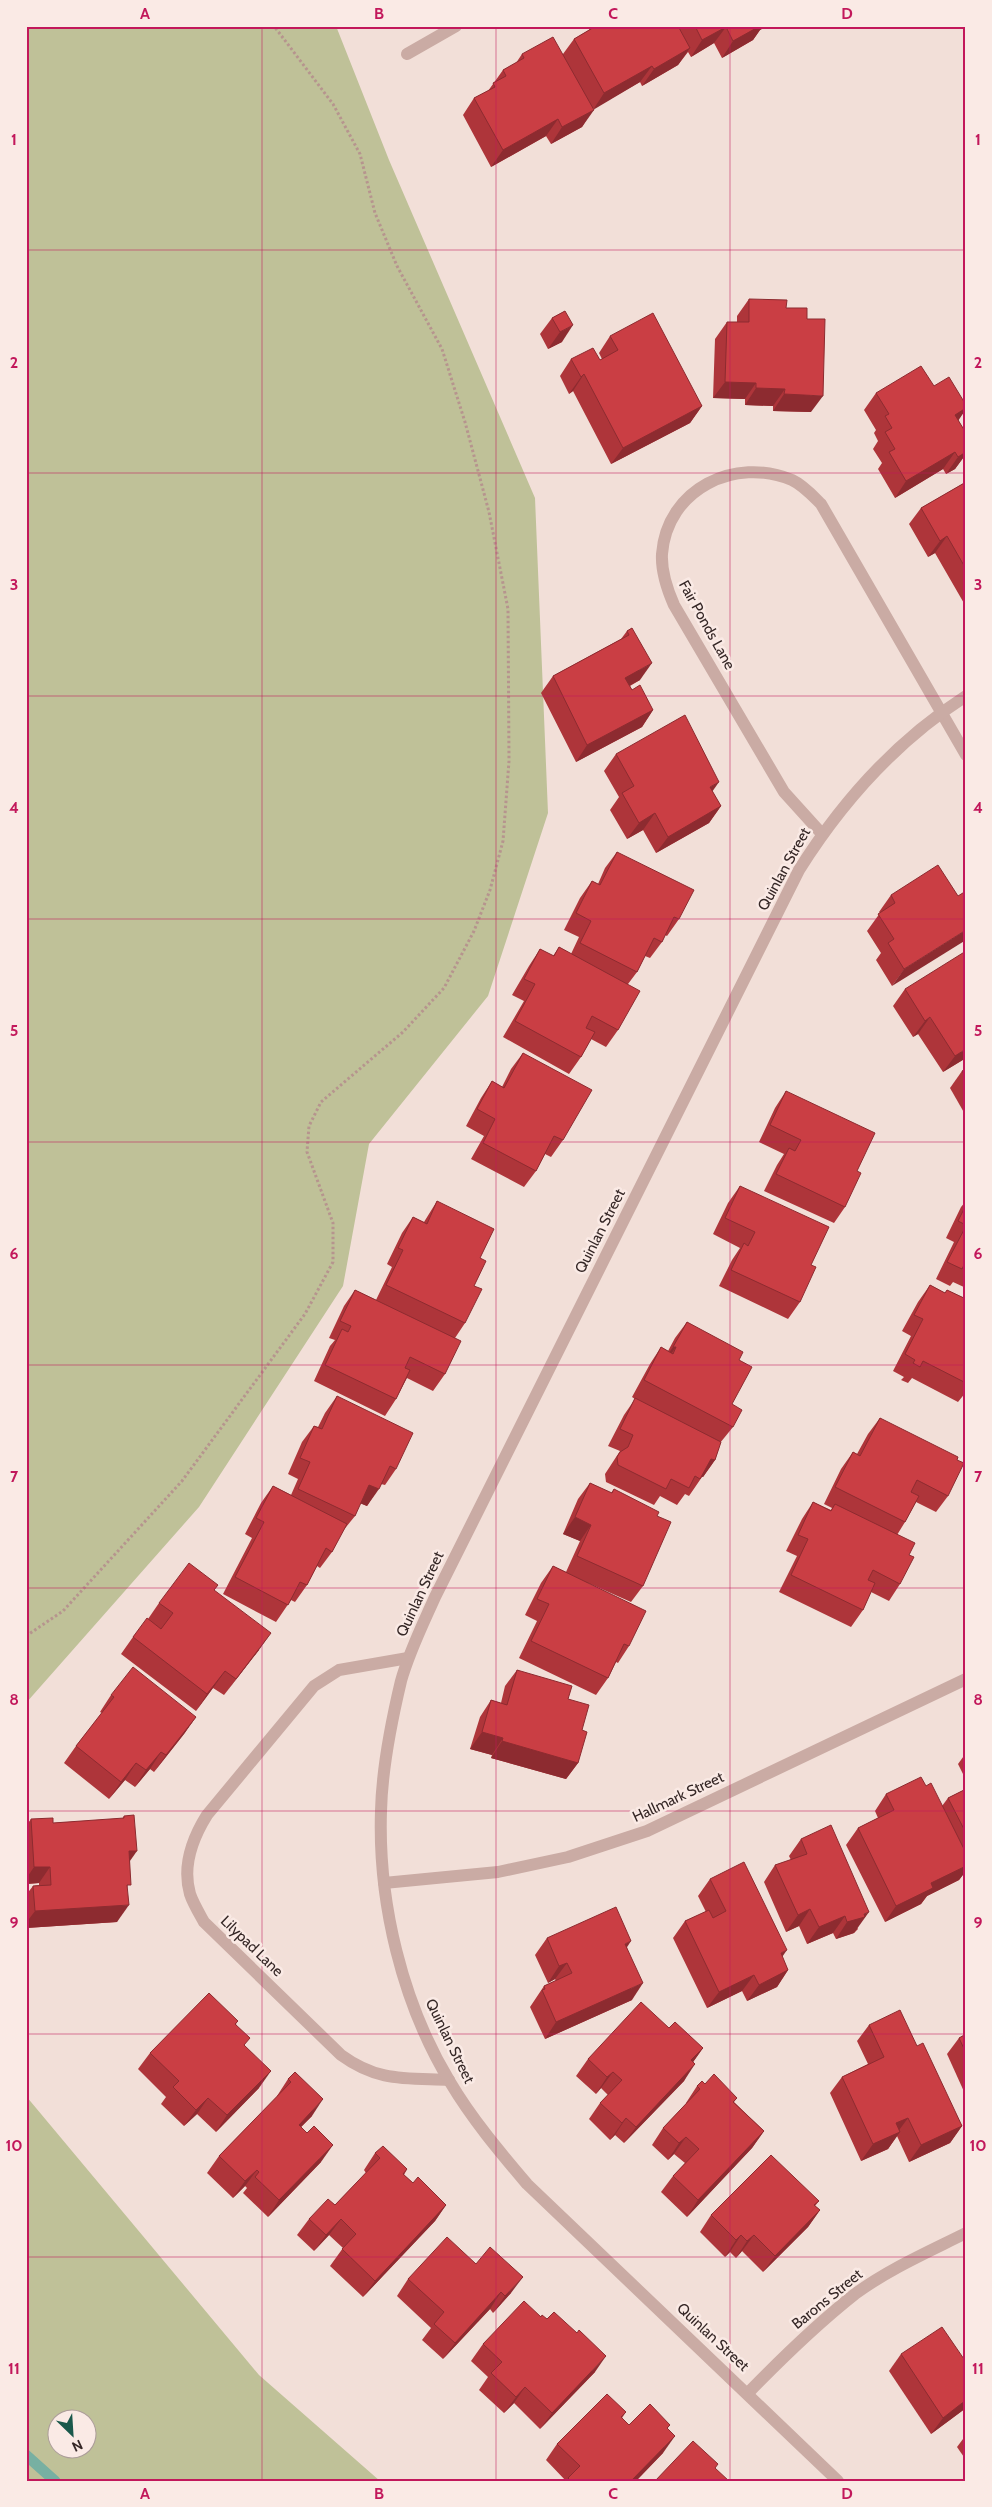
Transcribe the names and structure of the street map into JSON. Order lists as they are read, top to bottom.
{
  "streets": {
    "street": [
      "Fair Ponds Lane",
      "Quinlan Street",
      "Hallmark Street",
      "Lilypad Lane",
      "Barons Street"
    ]
  },
  "crossings": [
    ["Fair Ponds Lane", "Quinlan Street"],
    ["Quinlan Street", "Hallmark Street"],
    ["Quinlan Street", "Lilypad Lane"],
    ["Quinlan Street", "Barons Street"]
  ],
  "north": "bottom right",
  "grid": {
    "columns": [
      "A",
      "B",
      "C",
      "D"
    ],
    "rows": [
      "1",
      "2",
      "3",
      "4",
      "5",
      "6",
      "7",
      "8",
      "9",
      "10",
      "11"
    ]
  }
}
